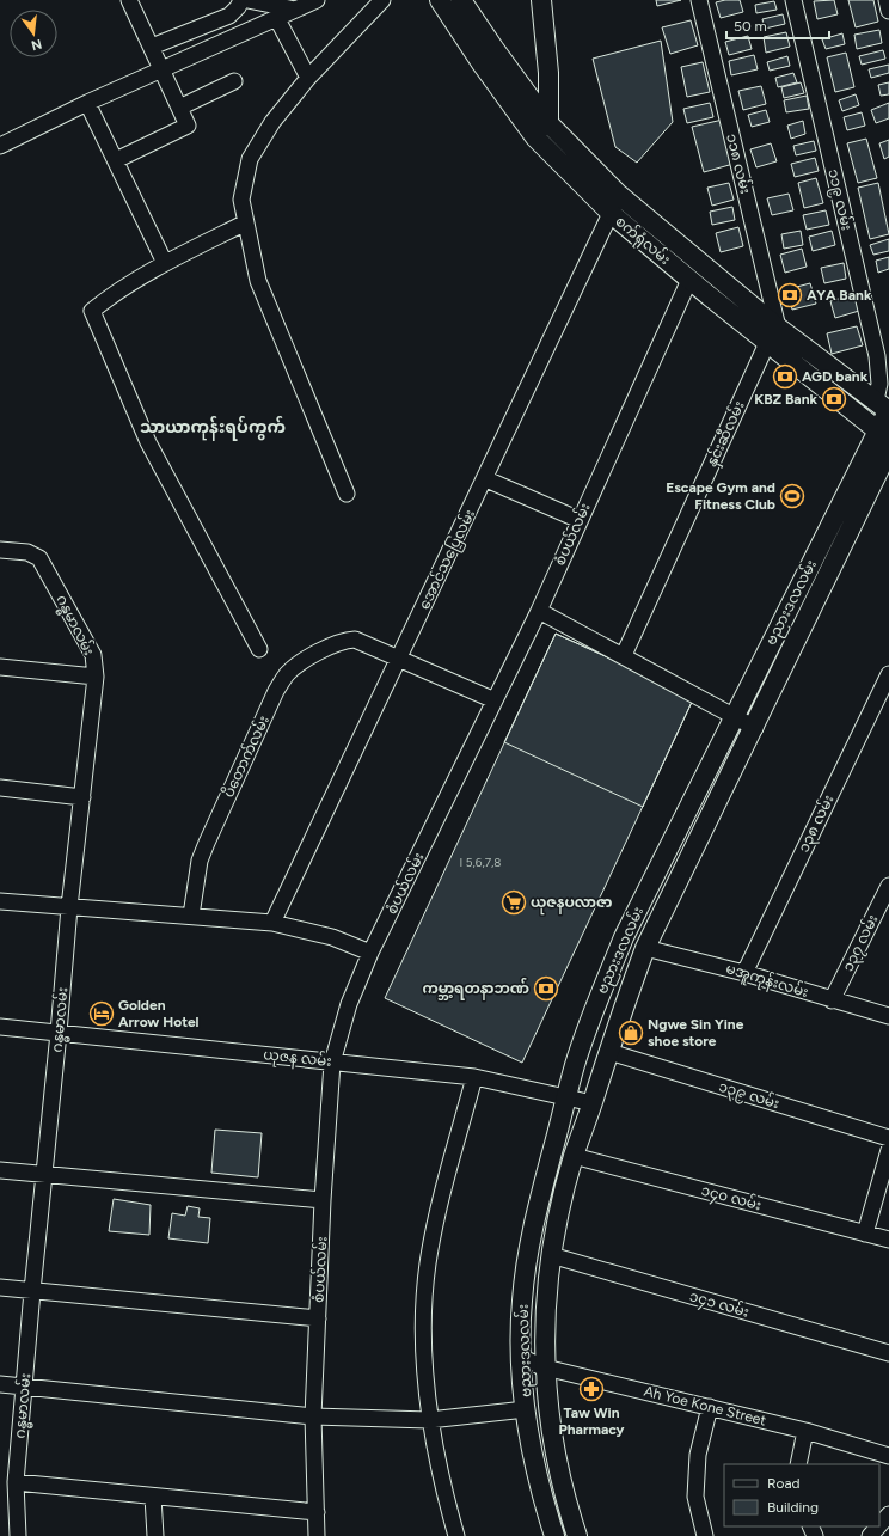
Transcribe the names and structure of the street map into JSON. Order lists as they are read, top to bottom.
{
  "streets": {
    "main road": ["စက်ရုံလမ်း", "ဗညားဒလလမ်း"],
    "street": [
      "၁၁၈ လမ်း",
      "၁၁၉ လမ်း",
      "နှင်းဆီလမ်း",
      "စံပယ်လမ်း",
      "အောင်သပြေလမ်း",
      "ဂန္ဓမာလမ်း",
      "ပိတောက်လမ်း",
      "၁၃၈ လမ်း",
      "၁၃၇ လမ်း",
      "မအူကုန်းလမ်း",
      "ယုဇန လမ်း",
      "၁၃၉ လမ်း",
      "၁၄၀ လမ်း",
      "၁၄၁ လမ်း",
      "Ah Yoe Kone Street"
    ]
  },
  "crossings": [
    ["၁၁၈ လမ်း", "စက်ရုံလမ်း"],
    ["၁၁၈ လမ်း", "နှင်းဆီလမ်း"],
    ["၁၁၉ လမ်း", "စက်ရုံလမ်း"],
    ["၁၁၉ လမ်း", "ဗညားဒလလမ်း"],
    ["စက်ရုံလမ်း", "နှင်းဆီလမ်း"],
    ["စက်ရုံလမ်း", "စံပယ်လမ်း"],
    ["စက်ရုံလမ်း", "အောင်သပြေလမ်း"],
    ["စက်ရုံလမ်း", "ဗညားဒလလမ်း"],
    ["စံပယ်လမ်း", "ယုဇန လမ်း"],
    ["အောင်သပြေလမ်း", "ပိတောက်လမ်း"],
    ["ဗညားဒလလမ်း", "မအူကုန်းလမ်း"],
    ["ဗညားဒလလမ်း", "ယုဇန လမ်း"],
    ["ဗညားဒလလမ်း", "၁၃၉ လမ်း"],
    ["ဗညားဒလလမ်း", "၁၄၀ လမ်း"],
    ["ဗညားဒလလမ်း", "၁၄၁ လမ်း"],
    ["ဗညားဒလလမ်း", "Ah Yoe Kone Street"],
    ["ဂန္ဓမာလမ်း", "ယုဇန လမ်း"],
    ["၁၃၈ လမ်း", "မအူကုန်းလမ်း"],
    ["၁၃၇ လမ်း", "မအူကုန်းလမ်း"]
  ],
  "districts": ["သာယာကုန်းရပ်ကွက်"],
  "places": {
    "bank": [
      "AYA Bank",
      "AGD bank",
      "KBZ Bank",
      "ကမ္ဘာ့ရတနာဘဏ်"
    ],
    "sports": ["Escape Gym and Fitness Club"],
    "supermarket": ["ယုဇနပလာဇာ"],
    "hotel": ["Golden Arrow Hotel"],
    "shop": ["Ngwe Sin Yine shoe store"],
    "pharmacy": ["Taw Win Pharmacy"]
  },
  "house_numbers": ["I 5,6,7,8"],
  "legend": ["Road", "Building"],
  "scale_bar": "50 m",
  "north": "bottom"
}
